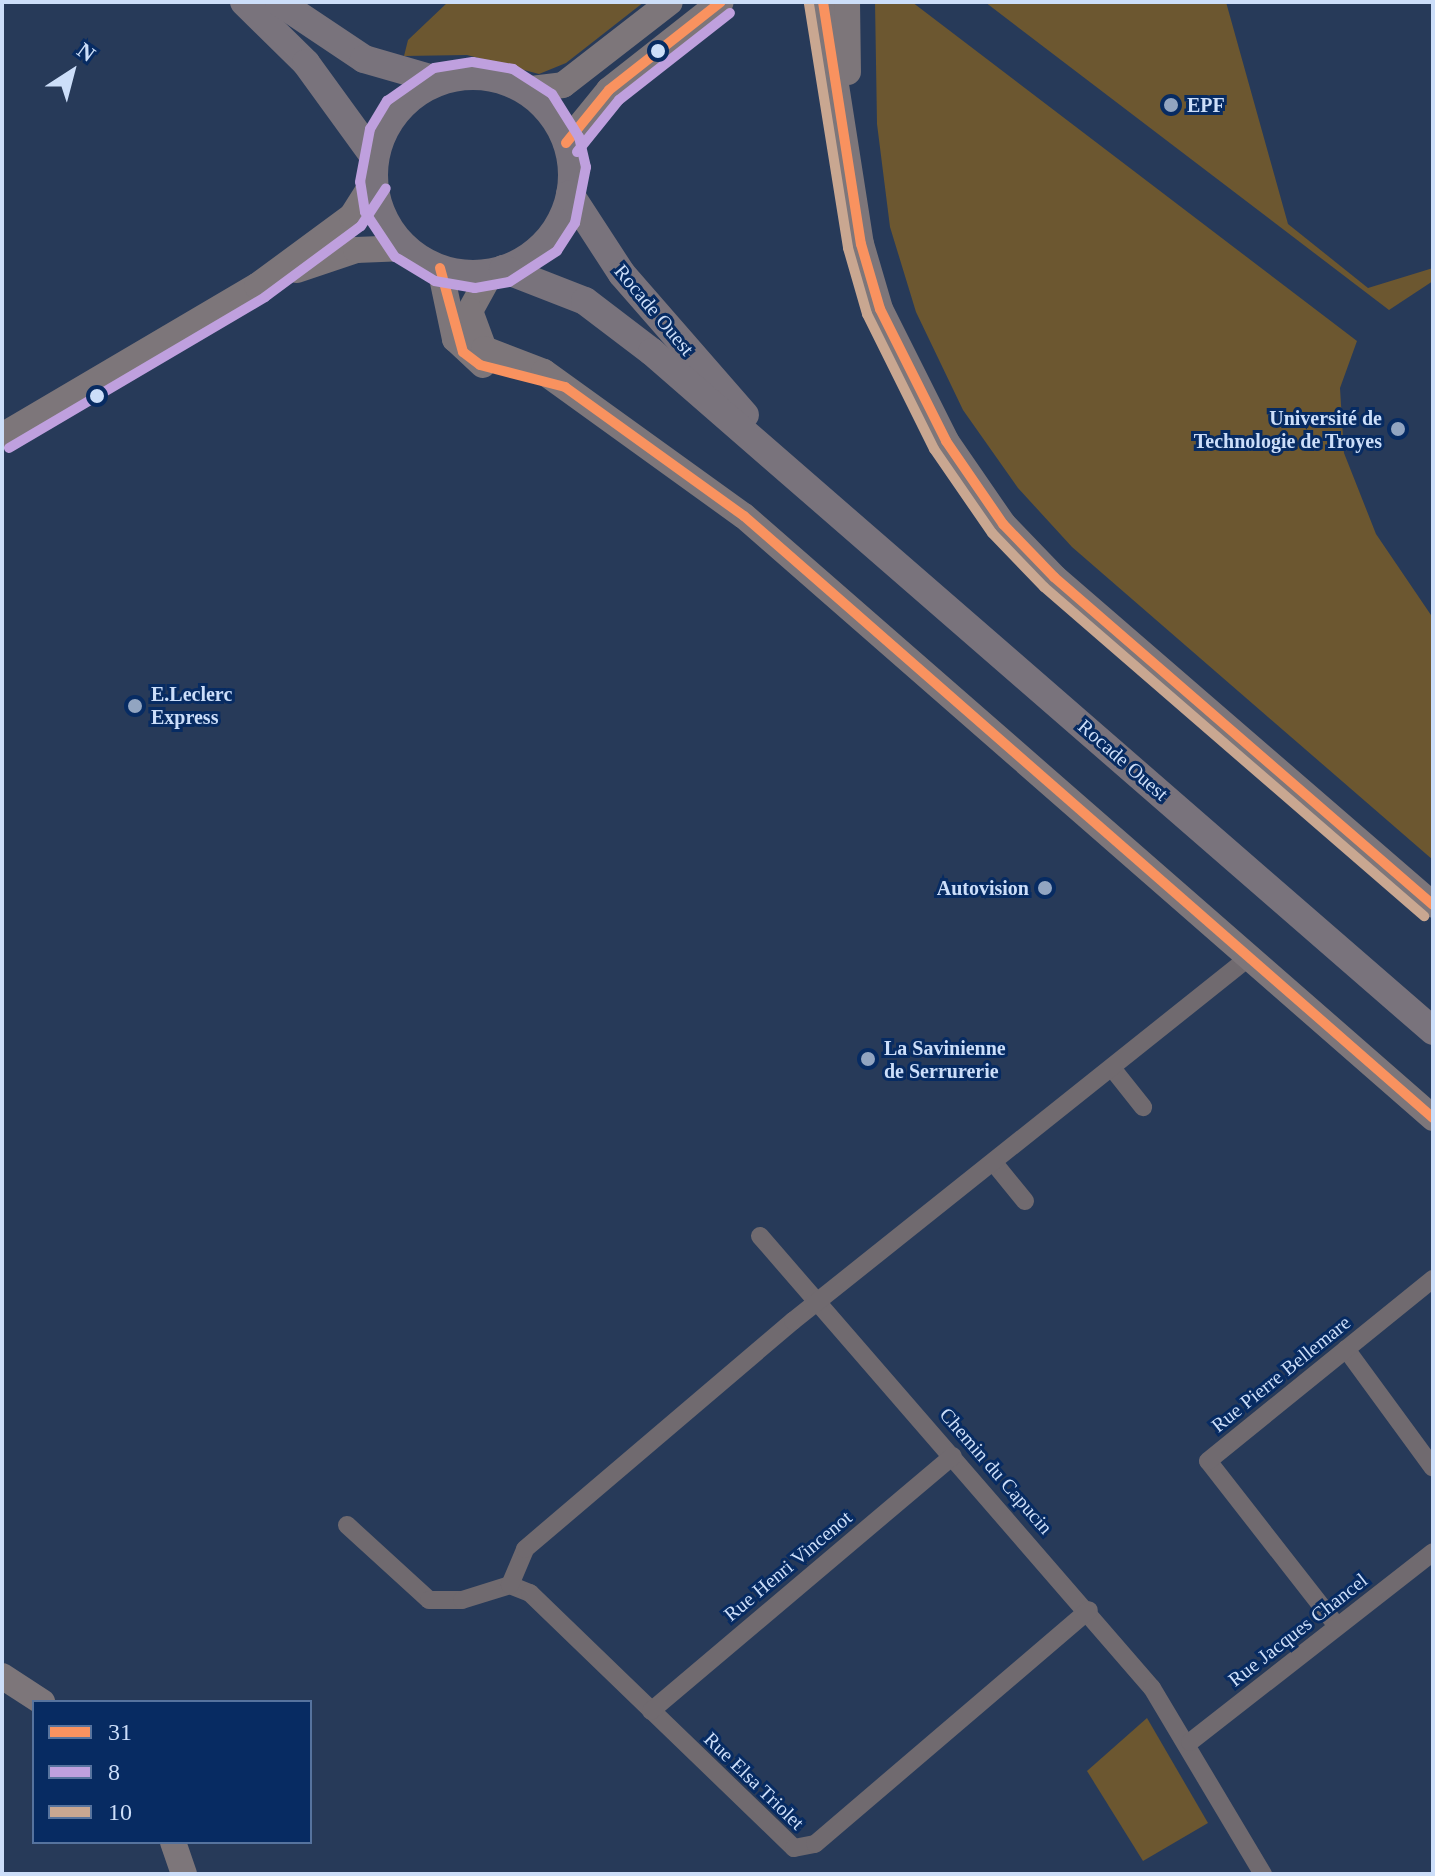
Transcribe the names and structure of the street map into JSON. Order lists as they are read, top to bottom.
{
  "streets": {
    "main road": ["Rocade Ouest"],
    "street": [
      "Rue Pierre Bellemare",
      "Chemin du Capucin",
      "Rue Henri Vincenot",
      "Rue Jacques Chancel",
      "Rue Elsa Triolet"
    ]
  },
  "crossings": [
    ["Rue Pierre Bellemare", "Rue Jacques Chancel"],
    ["Chemin du Capucin", "Rue Henri Vincenot"],
    ["Chemin du Capucin", "Rue Jacques Chancel"],
    ["Chemin du Capucin", "Rue Elsa Triolet"],
    ["Rue Henri Vincenot", "Rue Elsa Triolet"]
  ],
  "places": [
    "EPF",
    "Université de Technologie de Troyes",
    "E.Leclerc Express",
    "Autovision",
    "La Savinienne de Serrurerie"
  ],
  "lines": ["transit line 31", "transit line 10", "transit line 8"],
  "legend": ["31", "8", "10"],
  "north": "top right"
}
